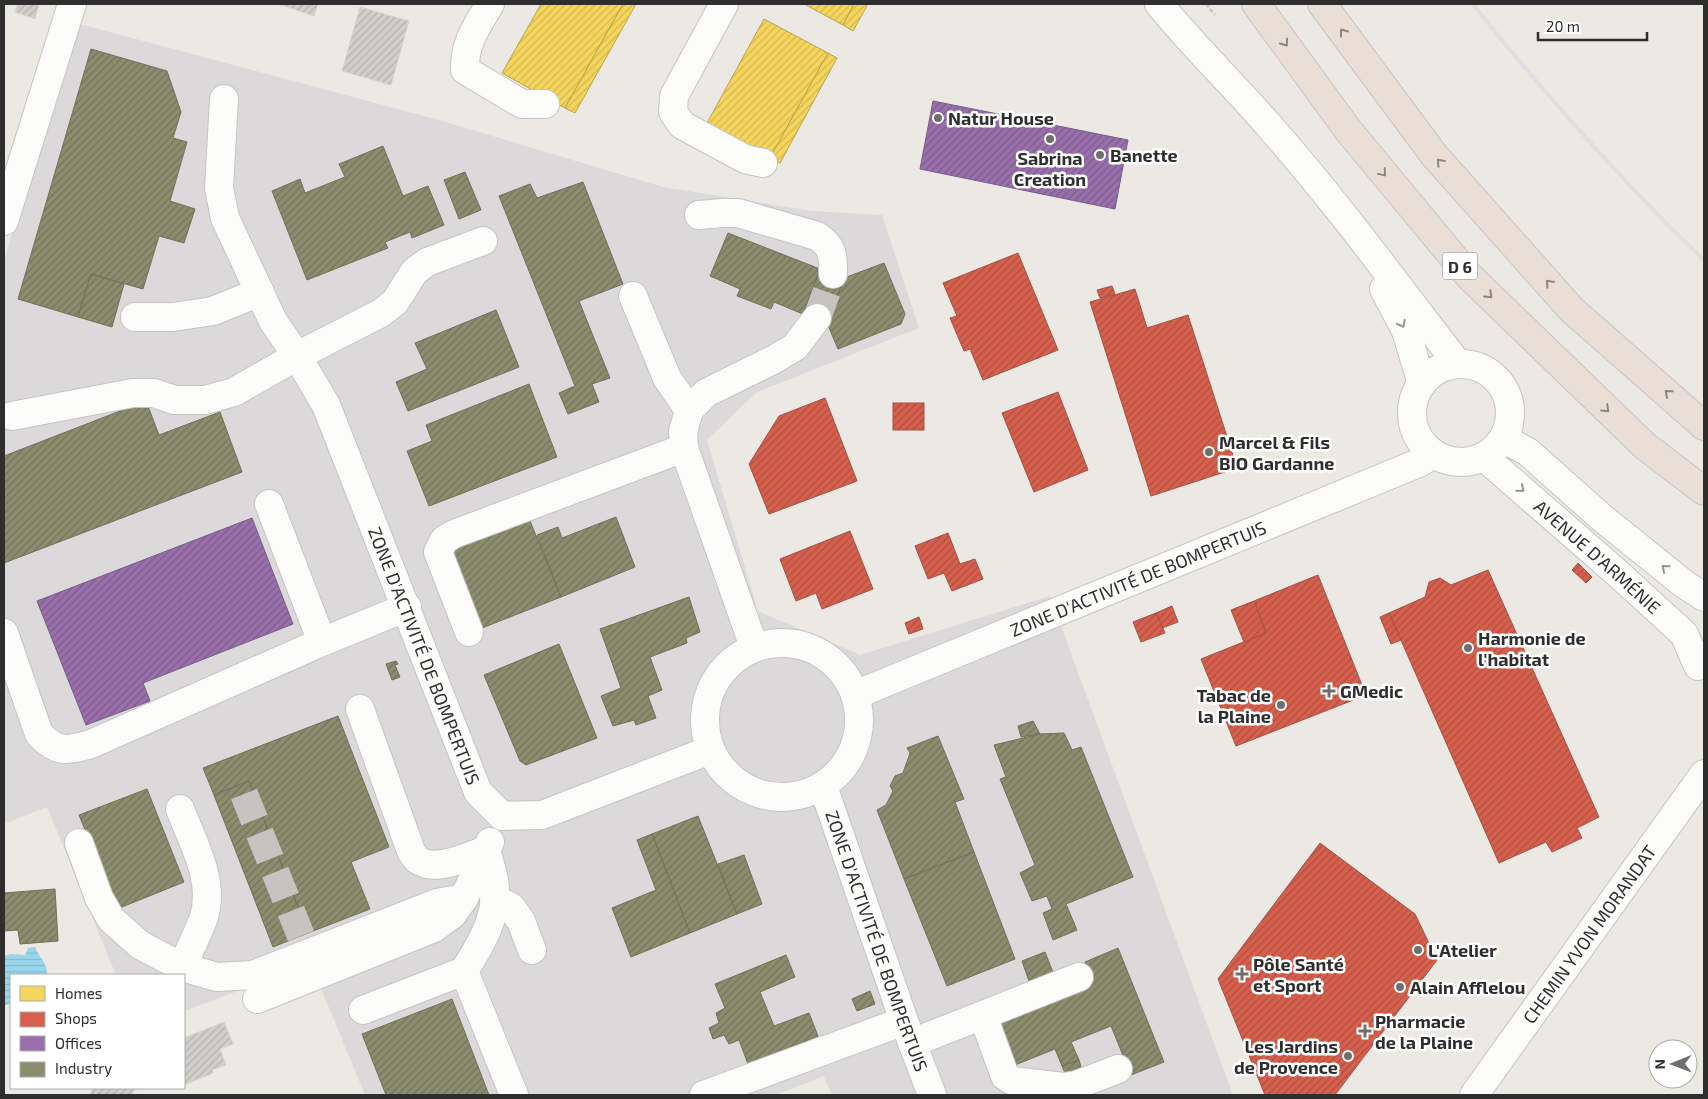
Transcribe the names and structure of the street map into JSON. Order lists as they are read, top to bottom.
{
  "streets": {
    "highway": ["D 6"],
    "street": ["AVENUE D'ARMÉNIE", "ZONE D'ACTIVITÉ DE BOMPERTUIS", "CHEMIN YVON MORANDAT"]
  },
  "crossings": [
    ["AVENUE D'ARMÉNIE", "ZONE D'ACTIVITÉ DE BOMPERTUIS"]
  ],
  "places": {
    "other": [
      "Natur House",
      "Sabrina Creation",
      "Banette",
      "Marcel & Fils BIO Gardanne",
      "Harmonie de l'habitat",
      "Tabac de la Plaine",
      "L'Atelier",
      "Alain Afflelou",
      "Les Jardins de Provence"
    ],
    "health": ["GMedic", "Pôle Santé et Sport", "Pharmacie de la Plaine"]
  },
  "legend": [
    "Homes",
    "Shops",
    "Offices",
    "Industry"
  ],
  "scale_bar": "20 m",
  "north": "left"
}
